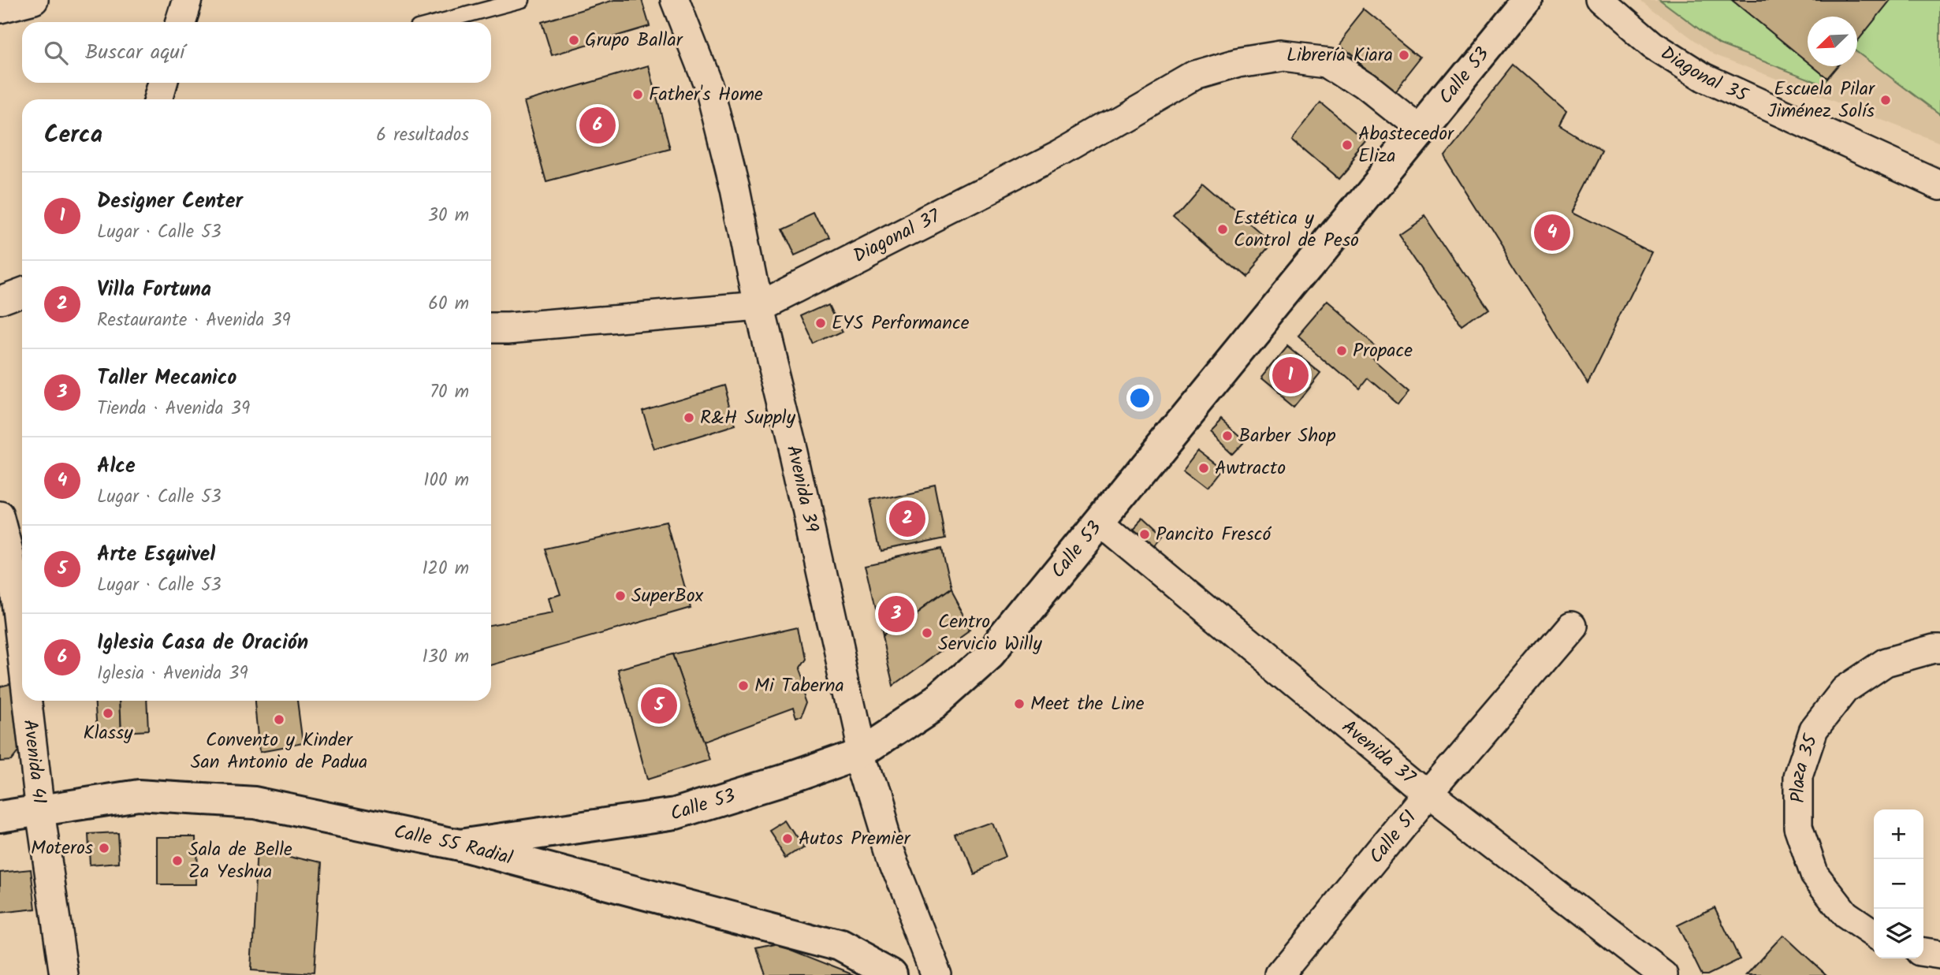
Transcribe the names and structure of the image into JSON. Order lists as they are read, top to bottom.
{
  "streets": {
    "main road": ["Calle 53", "Calle 55 Radial"],
    "street": [
      "Diagonal 35",
      "Diagonal 37",
      "Avenida 39",
      "Avenida 37",
      "Avenida 41",
      "Plaza 35",
      "Calle 51"
    ]
  },
  "crossings": [
    ["Calle 53", "Diagonal 37"],
    ["Calle 53", "Avenida 39"],
    ["Calle 53", "Avenida 37"],
    ["Calle 53", "Calle 55 Radial"],
    ["Diagonal 37", "Avenida 39"],
    ["Avenida 37", "Calle 51"],
    ["Avenida 41", "Calle 55 Radial"]
  ],
  "places": [
    "Grupo Ballar",
    "Librería Kiara",
    "Father's Home",
    "Escuela Pilar Jiménez Solís",
    "Abastecedor Eliza",
    "Estética y Control de Peso",
    "EYS Performance",
    "Propace",
    "R&H Supply",
    "Barber Shop",
    "Awtracto",
    "Pancito Frescó",
    "SuperBox",
    "Centro Servicio Willy",
    "Mi Taberna",
    "Meet the Line",
    "Klassy",
    "Convento y Kinder San Antonio de Padua",
    "Autos Premier",
    "Moteros",
    "Sala de Belle Za Yeshua"
  ],
  "north": "bottom left",
  "page": {
    "search": "Buscar aquí",
    "heading": ["Cerca", "6 resultados"],
    "pins": [
      "6",
      "4",
      "1",
      "2",
      "3",
      "5"
    ],
    "list": [
      {
        "mark": "1",
        "name": "Designer Center",
        "note": "Lugar · Calle 53",
        "value": "30 m"
      },
      {
        "mark": "2",
        "name": "Villa Fortuna",
        "note": "Restaurante · Avenida 39",
        "value": "60 m"
      },
      {
        "mark": "3",
        "name": "Taller Mecanico",
        "note": "Tienda · Avenida 39",
        "value": "70 m"
      },
      {
        "mark": "4",
        "name": "Alce",
        "note": "Lugar · Calle 53",
        "value": "100 m"
      },
      {
        "mark": "5",
        "name": "Arte Esquivel",
        "note": "Lugar · Calle 53",
        "value": "120 m"
      },
      {
        "mark": "6",
        "name": "Iglesia Casa de Oración",
        "note": "Iglesia · Avenida 39",
        "value": "130 m"
      }
    ],
    "map_buttons": ["+", "−"]
  }
}
